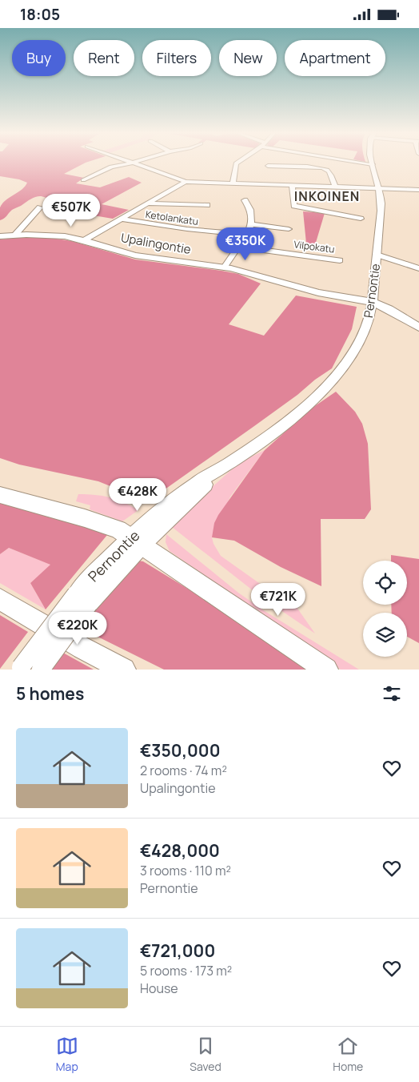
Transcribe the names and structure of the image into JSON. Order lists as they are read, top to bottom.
{
  "streets": {
    "street": [
      "Ketolankatu",
      "Upalingontie",
      "Vilpokatu",
      "Pernontie"
    ]
  },
  "crossings": [
    ["Upalingontie", "Pernontie"]
  ],
  "districts": ["INKOINEN"],
  "page": {
    "status": "18:05",
    "chip": [
      "Buy",
      "Rent",
      "Filters",
      "New",
      "Apartment"
    ],
    "price": [
      "€507K",
      "€350K",
      "€428K",
      "€721K",
      "€220K"
    ],
    "heading": "5 homes",
    "list": [
      {
        "name": "€350,000",
        "note": "2 rooms · 74 m² · Upalingontie"
      },
      {
        "name": "€428,000",
        "note": "3 rooms · 110 m² · Pernontie"
      },
      {
        "name": "€721,000",
        "note": "5 rooms · 173 m² · House"
      }
    ],
    "tabs": ["Map", "Saved", "Home"]
  }
}
